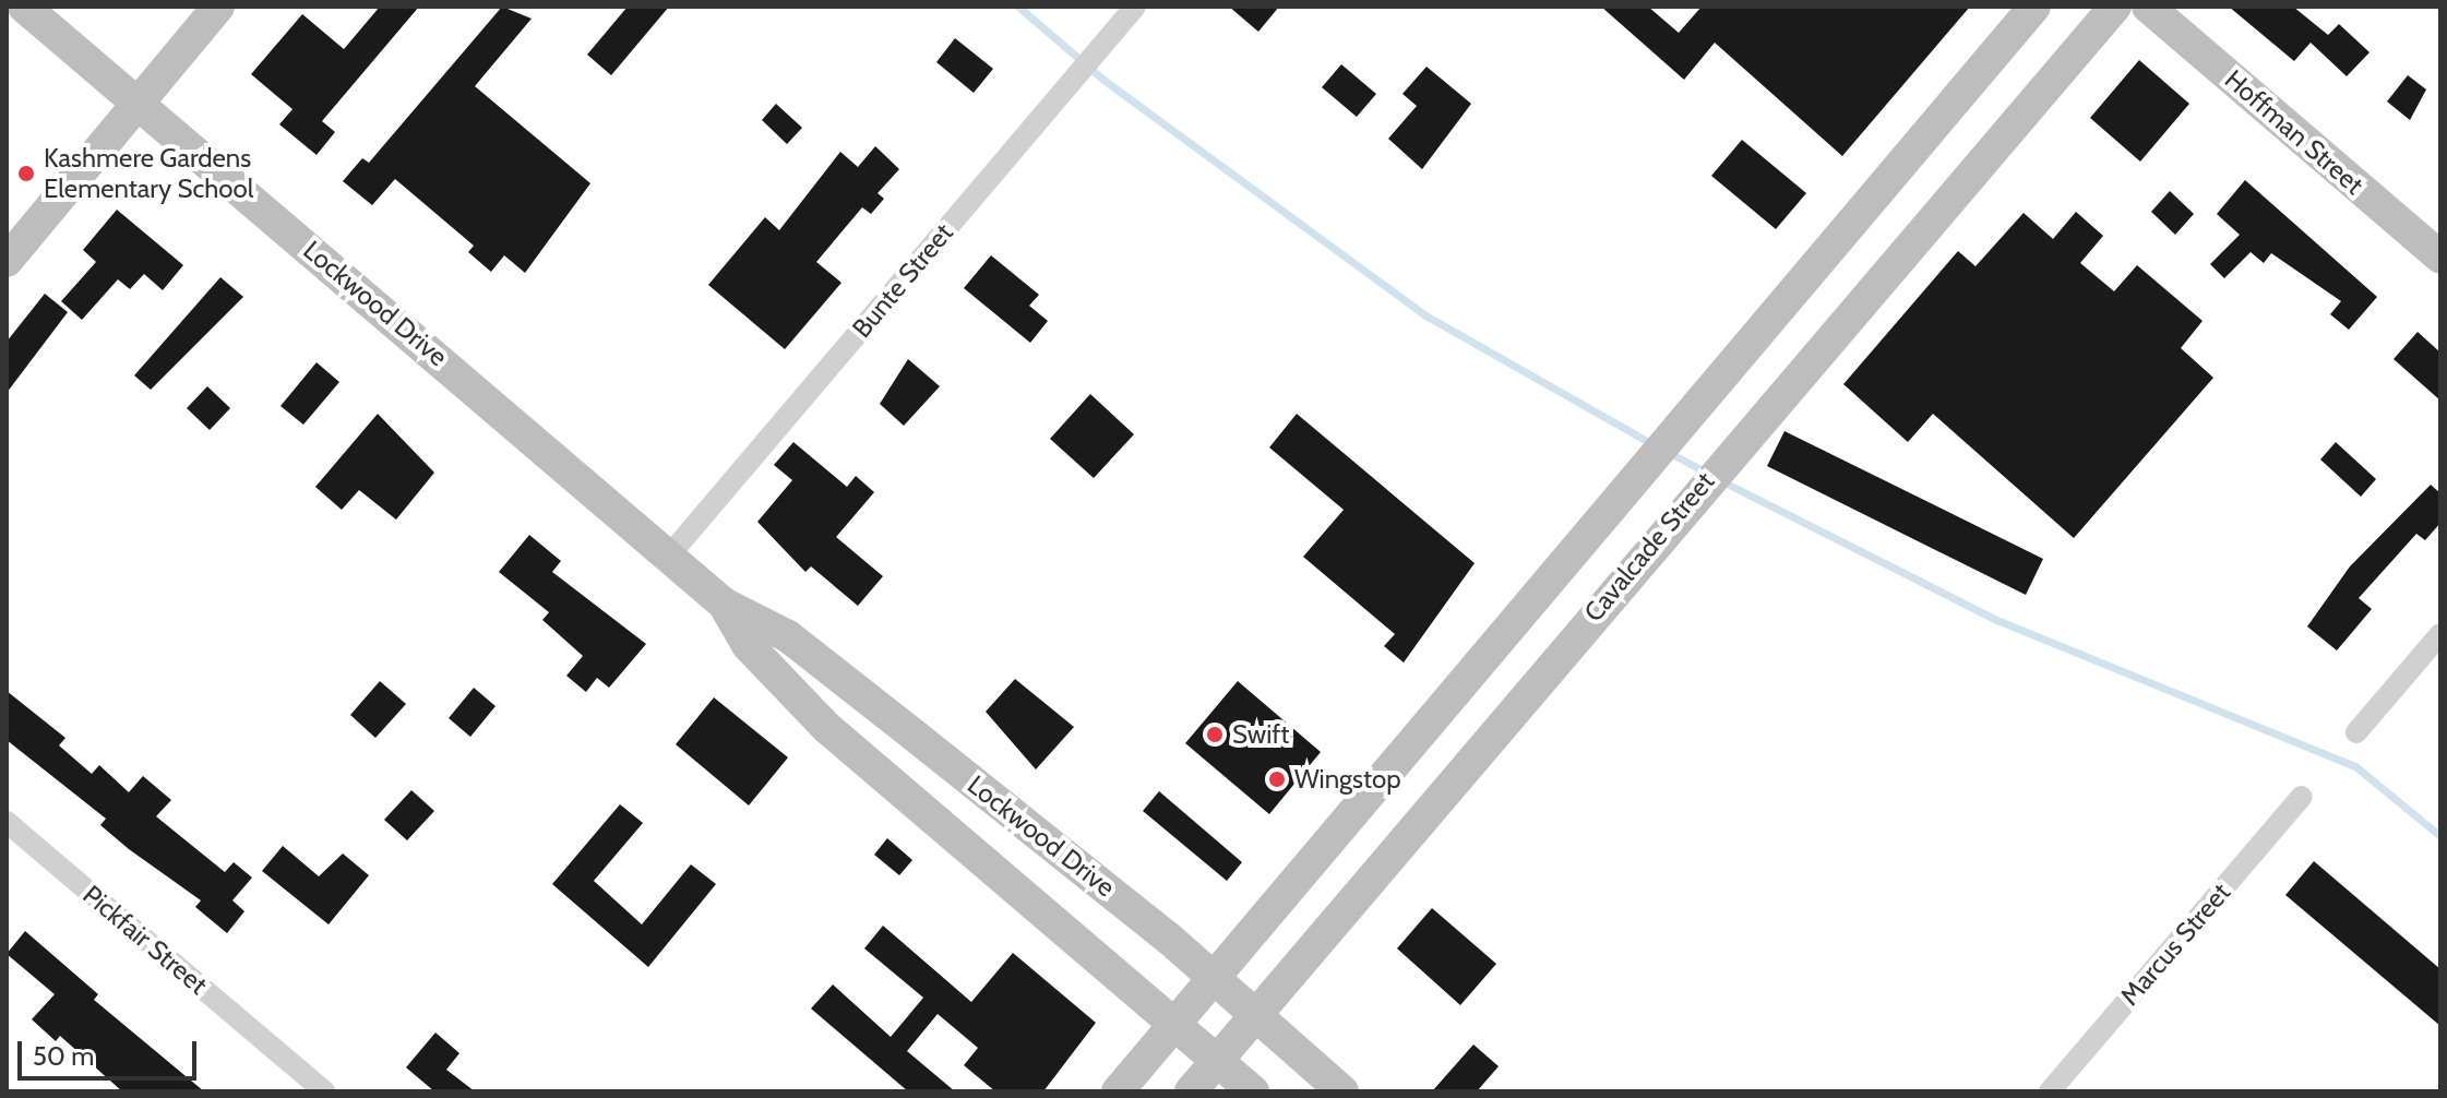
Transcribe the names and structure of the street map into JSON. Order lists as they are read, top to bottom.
{
  "streets": {
    "main road": ["Hoffman Street", "Lockwood Drive", "Cavalcade Street"],
    "street": ["Bunte Street", "Pickfair Street", "Marcus Street"]
  },
  "crossings": [
    ["Bunte Street", "Lockwood Drive"],
    ["Lockwood Drive", "Cavalcade Street"]
  ],
  "places": ["Kashmere Gardens Elementary School", "Swift", "Wingstop"],
  "scale_bar": "50 m"
}
